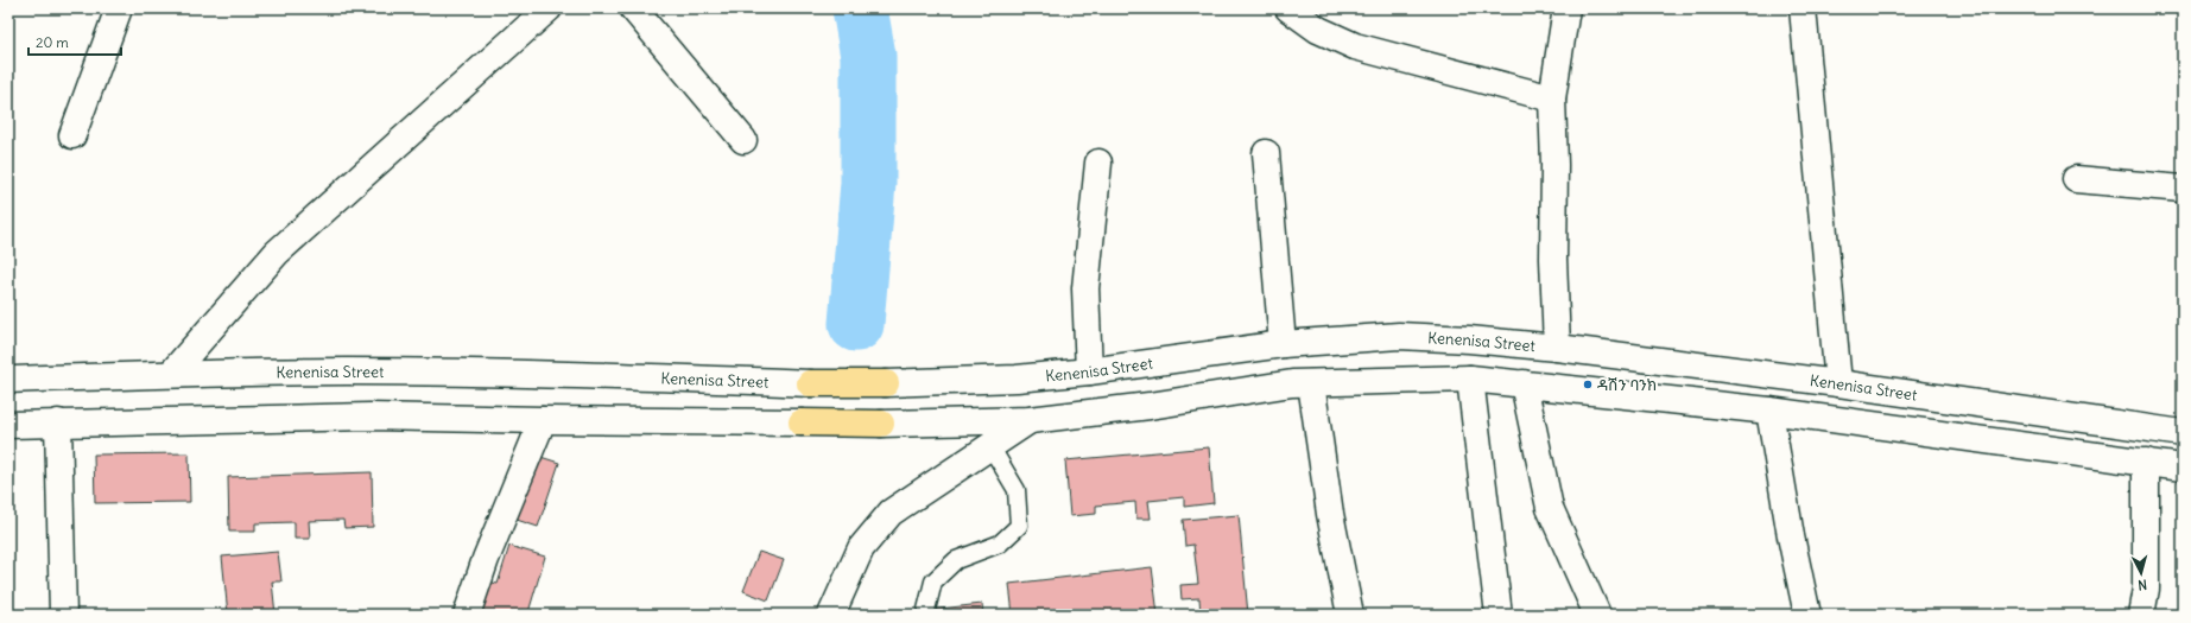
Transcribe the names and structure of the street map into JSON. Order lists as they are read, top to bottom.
{
  "streets": {
    "main road": ["Kenenisa Street"]
  },
  "places": ["ዳሽን ባንክ"],
  "scale_bar": "20 m",
  "north": "bottom"
}
